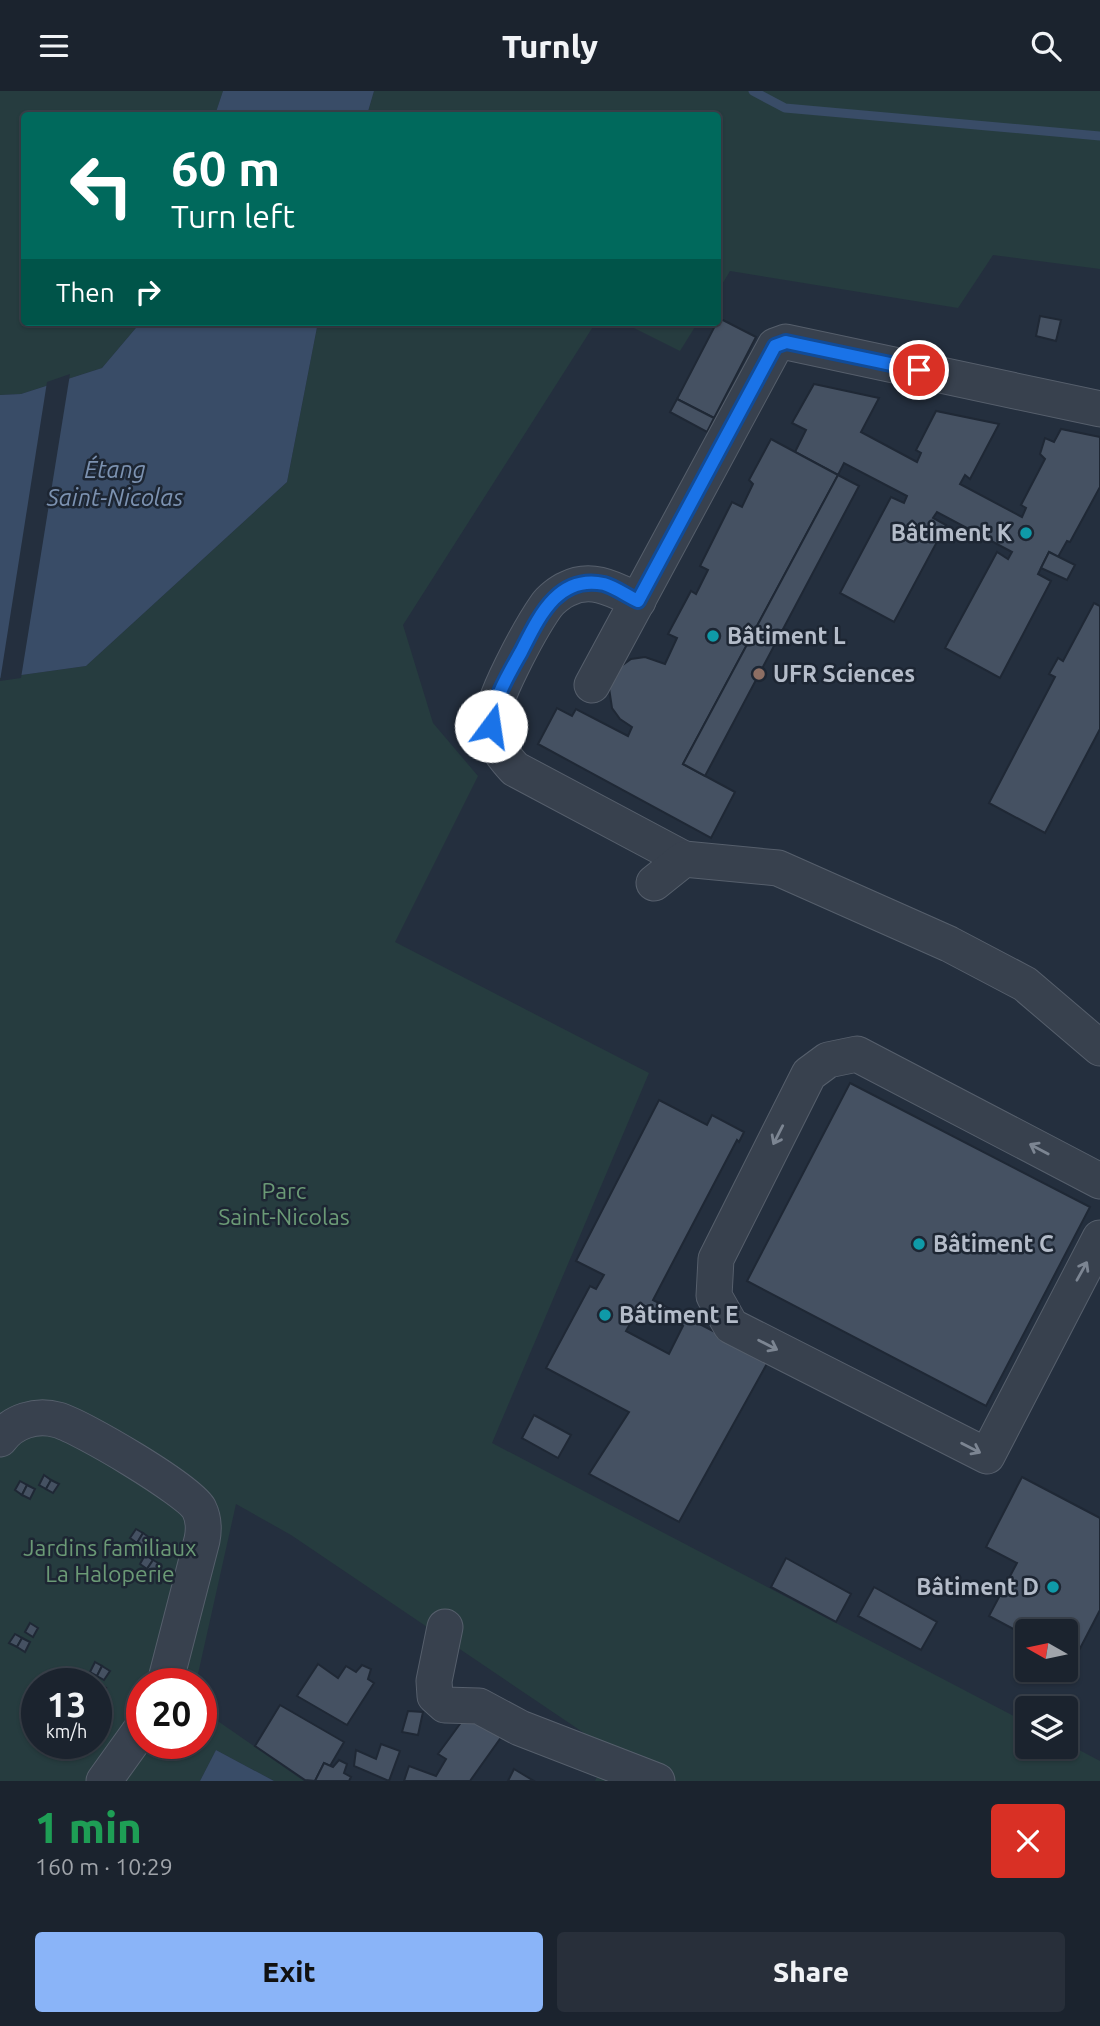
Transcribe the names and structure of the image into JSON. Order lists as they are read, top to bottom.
{
  "water": ["Étang Saint-Nicolas"],
  "parks": ["Parc Saint-Nicolas", "Jardins familiaux La Haloperie"],
  "places": [
    "Bâtiment K",
    "Bâtiment L",
    "UFR Sciences",
    "Bâtiment C",
    "Bâtiment E",
    "Bâtiment D"
  ],
  "north": "left",
  "page": {
    "header": "Turnly",
    "turn": ["60 m", "Turn left"],
    "then": "Then",
    "speed": "13 km/h",
    "limit": "20",
    "heading": ["1 min", "160 m · 10:29"],
    "buttons": ["Exit", "Share"]
  }
}
